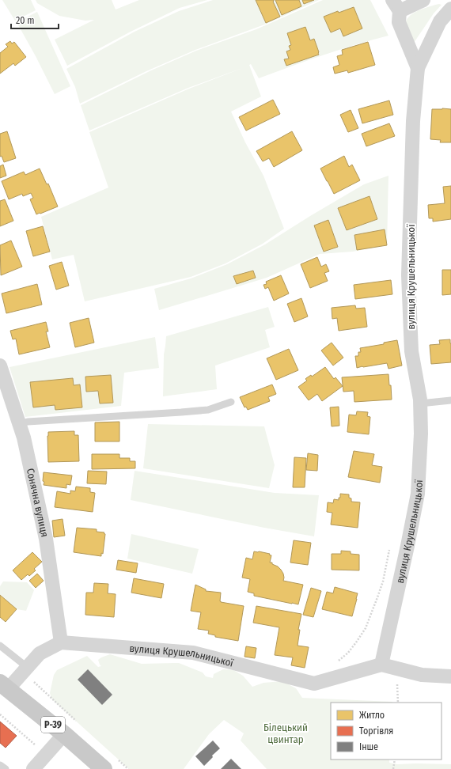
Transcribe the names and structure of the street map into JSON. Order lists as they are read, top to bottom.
{
  "streets": {
    "main road": ["Р-39"],
    "street": ["вулиця Крушельницької", "Сонячна вулиця"]
  },
  "crossings": [
    ["вулиця Крушельницької", "Сонячна вулиця"]
  ],
  "parks": ["Білецький цвинтар"],
  "legend": ["Житло", "Торгівля", "Інше"],
  "scale_bar": "20 m"
}
